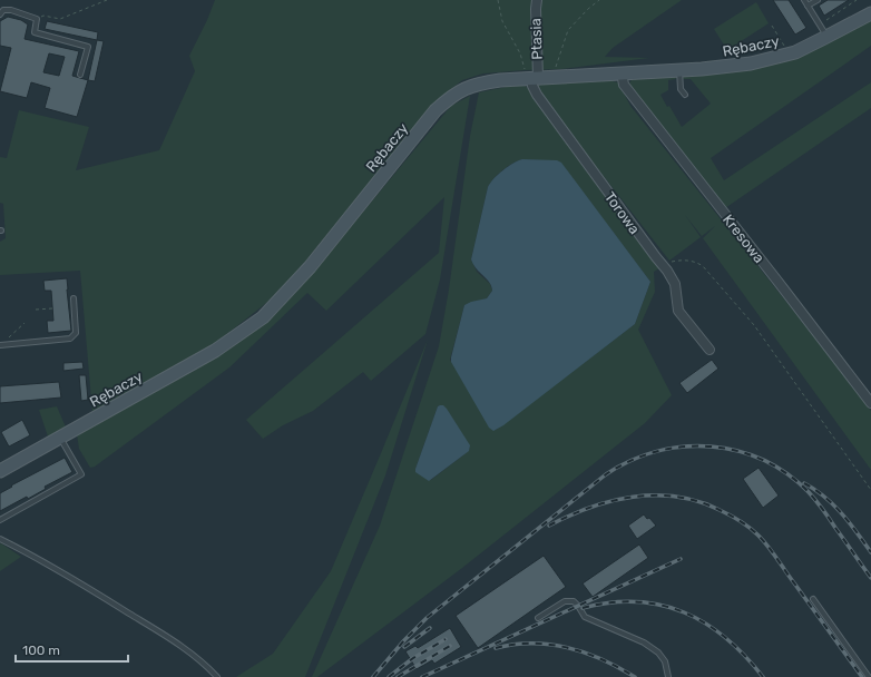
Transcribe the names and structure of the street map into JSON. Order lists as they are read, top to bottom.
{
  "streets": {
    "street": [
      "Ptasia",
      "Rębaczy",
      "Torowa",
      "Kresowa"
    ]
  },
  "crossings": [
    ["Ptasia", "Rębaczy"],
    ["Ptasia", "Torowa"],
    ["Rębaczy", "Torowa"],
    ["Rębaczy", "Kresowa"]
  ],
  "scale_bar": "100 m"
}
